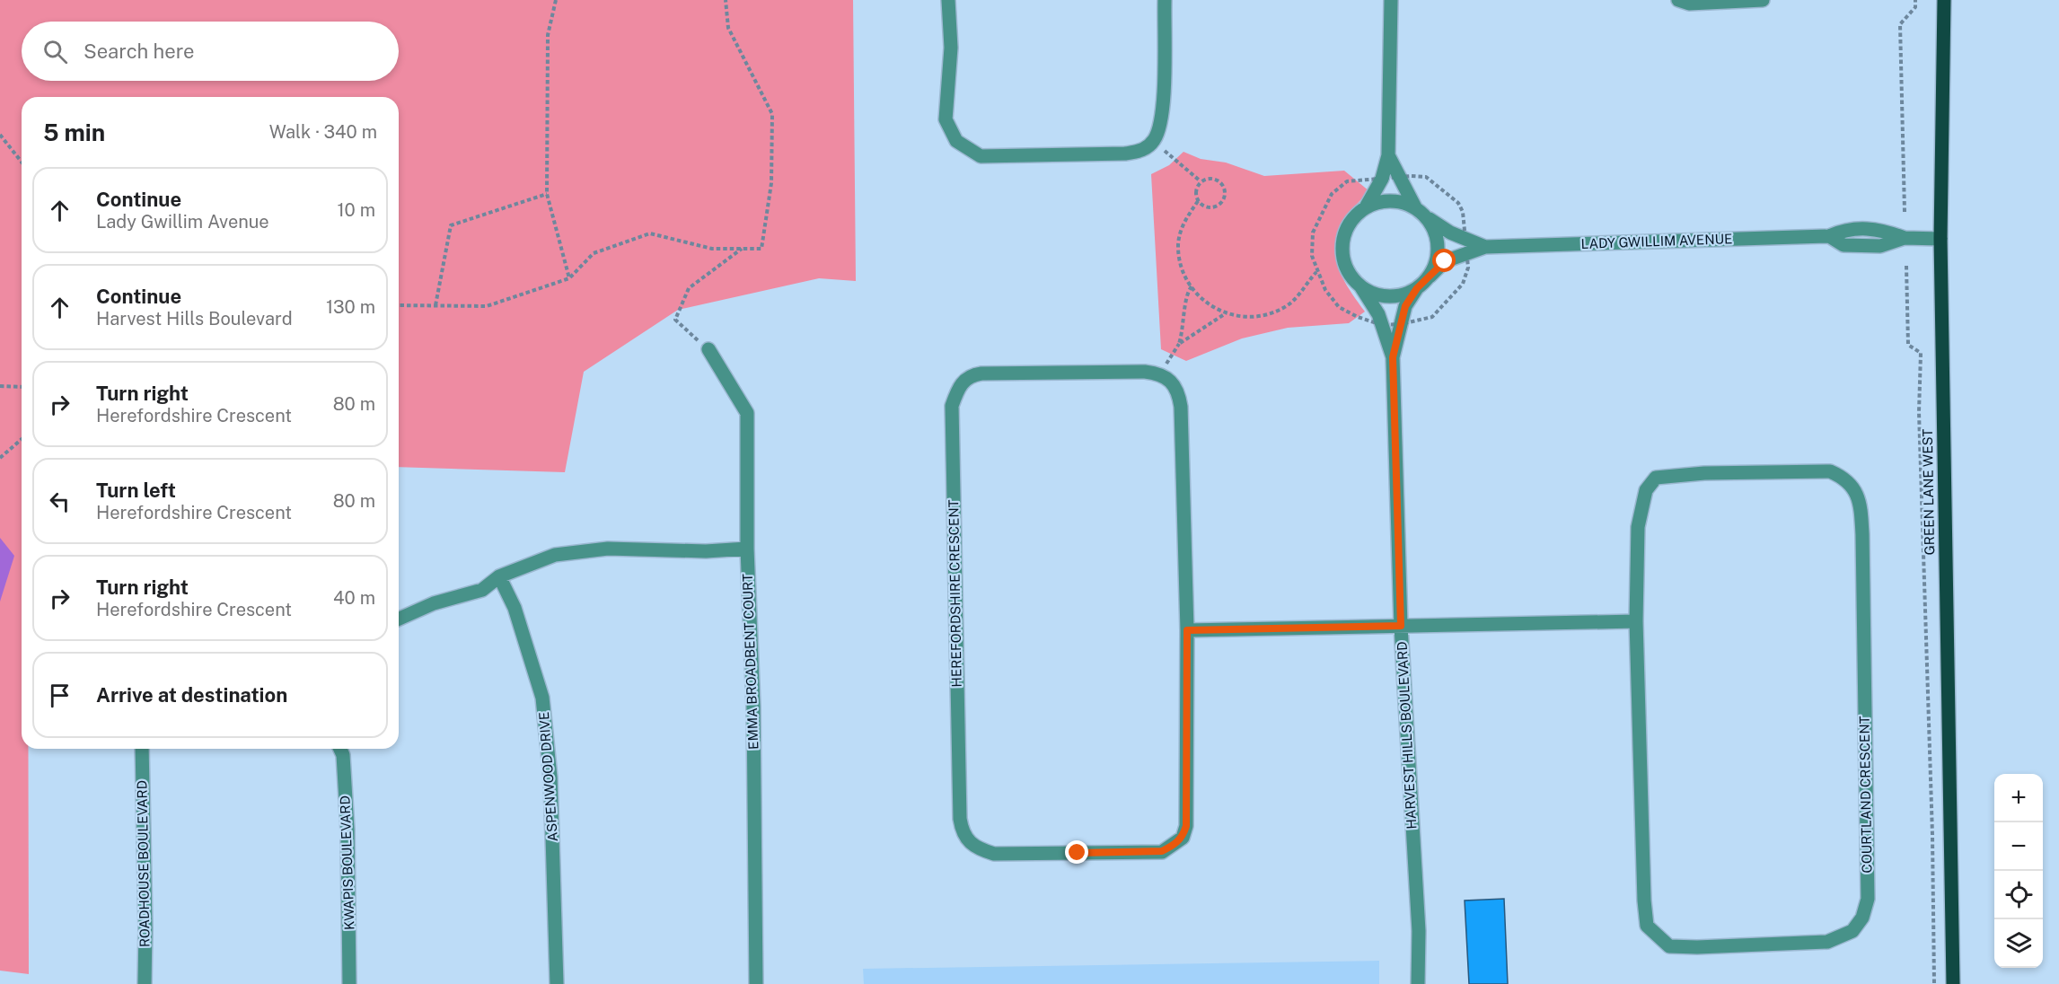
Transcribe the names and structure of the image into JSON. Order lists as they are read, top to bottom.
{
  "streets": {
    "main road": ["GREEN LANE WEST"],
    "street": [
      "LADY GWILLIM AVENUE",
      "HEREFORDSHIRE CRESCENT",
      "EMMA BROADBENT COURT",
      "HARVEST HILLS BOULEVARD",
      "ASPENWOOD DRIVE",
      "COURTLAND CRESCENT",
      "KWAPIS BOULEVARD",
      "ROADHOUSE BOULEVARD"
    ]
  },
  "crossings": [
    ["LADY GWILLIM AVENUE", "GREEN LANE WEST"],
    ["LADY GWILLIM AVENUE", "HARVEST HILLS BOULEVARD"]
  ],
  "page": {
    "search": "Search here",
    "heading": ["5 min", "Walk · 340 m"],
    "list": [
      ["Continue", "Lady Gwillim Avenue", "10 m"],
      ["Continue", "Harvest Hills Boulevard", "130 m"],
      ["Turn right", "Herefordshire Crescent", "80 m"],
      ["Turn left", "Herefordshire Crescent", "80 m"],
      ["Turn right", "Herefordshire Crescent", "40 m"],
      "Arrive at destination"
    ],
    "map_buttons": ["+", "−"]
  }
}
